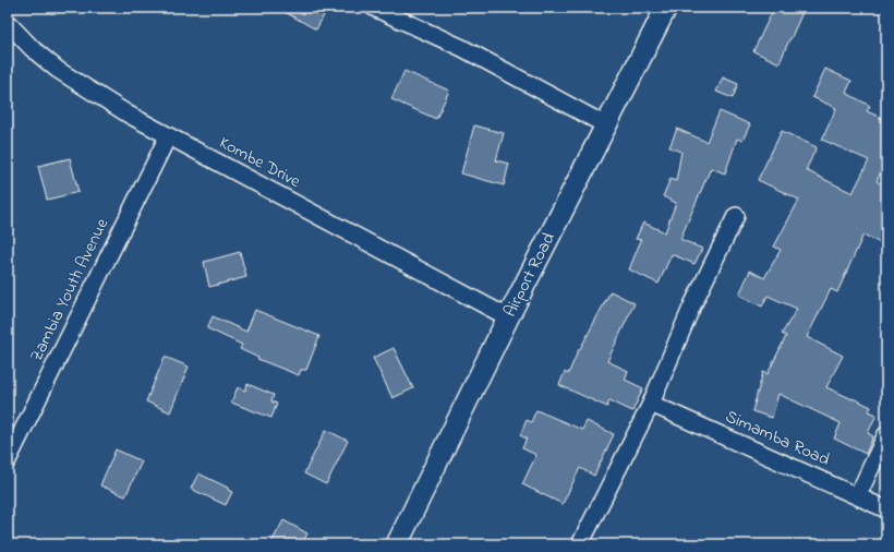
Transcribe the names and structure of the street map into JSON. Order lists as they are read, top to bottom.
{
  "streets": {
    "street": [
      "Kombe Drive",
      "Airport Road",
      "Zambia Youth Avenue",
      "Simamba Road"
    ]
  },
  "crossings": [
    ["Kombe Drive", "Airport Road"],
    ["Kombe Drive", "Zambia Youth Avenue"]
  ]
}
